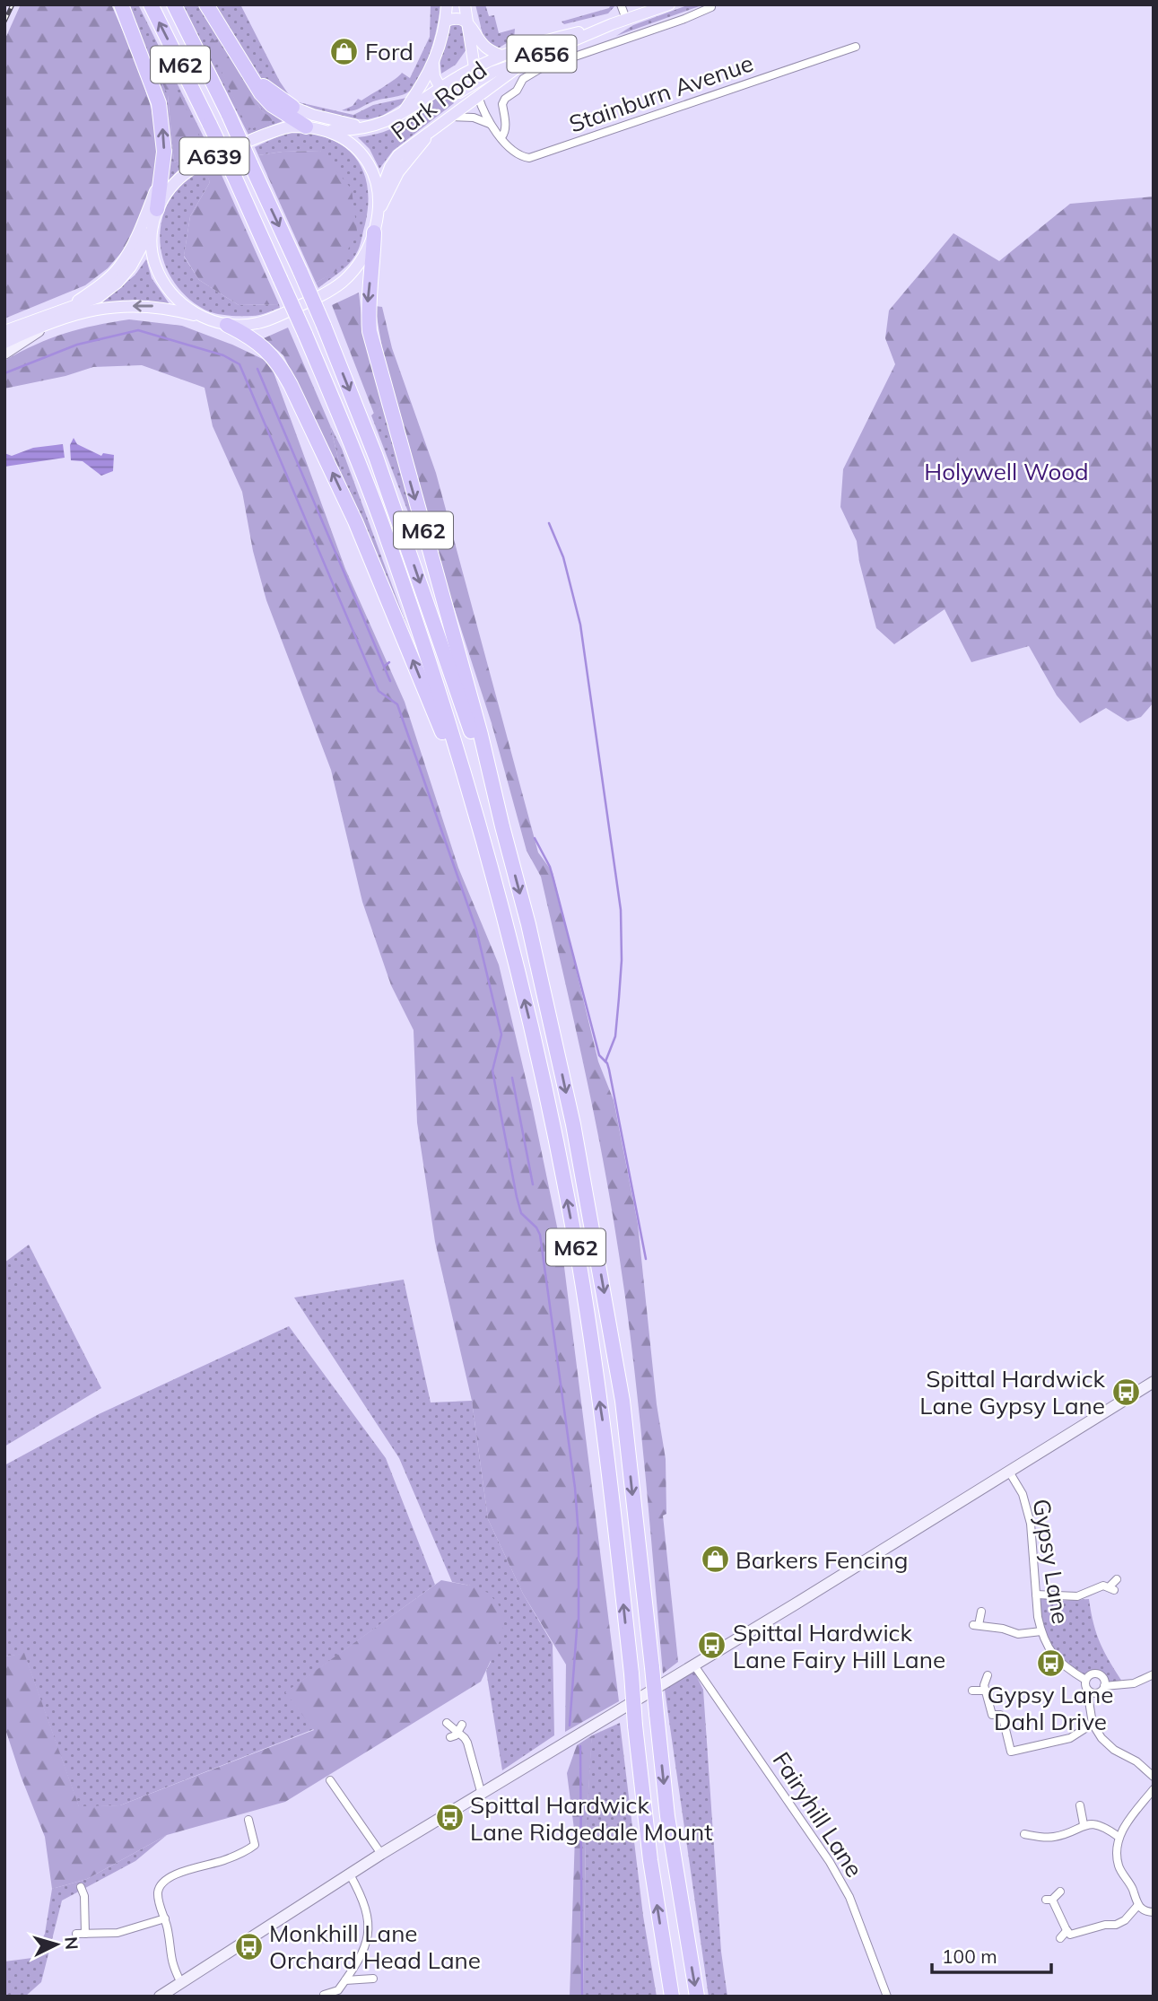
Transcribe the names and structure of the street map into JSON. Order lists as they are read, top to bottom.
{
  "streets": {
    "highway": ["M62"],
    "main road": ["A656", "Park Road", "A639"],
    "street": ["Stainburn Avenue", "Gypsy Lane", "Fairyhill Lane"]
  },
  "crossings": [
    ["M62", "Park Road"],
    ["M62", "A639"],
    ["Stainburn Avenue", "Park Road"],
    ["Park Road", "A639"]
  ],
  "parks": ["Holywell Wood"],
  "places": {
    "shop": ["Ford", "Barkers Fencing"],
    "bus stop": [
      "Spittal Hardwick Lane Gypsy Lane",
      "Spittal Hardwick Lane Fairy Hill Lane",
      "Gypsy Lane Dahl Drive",
      "Spittal Hardwick Lane Ridgedale Mount",
      "Monkhill Lane Orchard Head Lane"
    ]
  },
  "scale_bar": "100 m",
  "north": "right"
}
